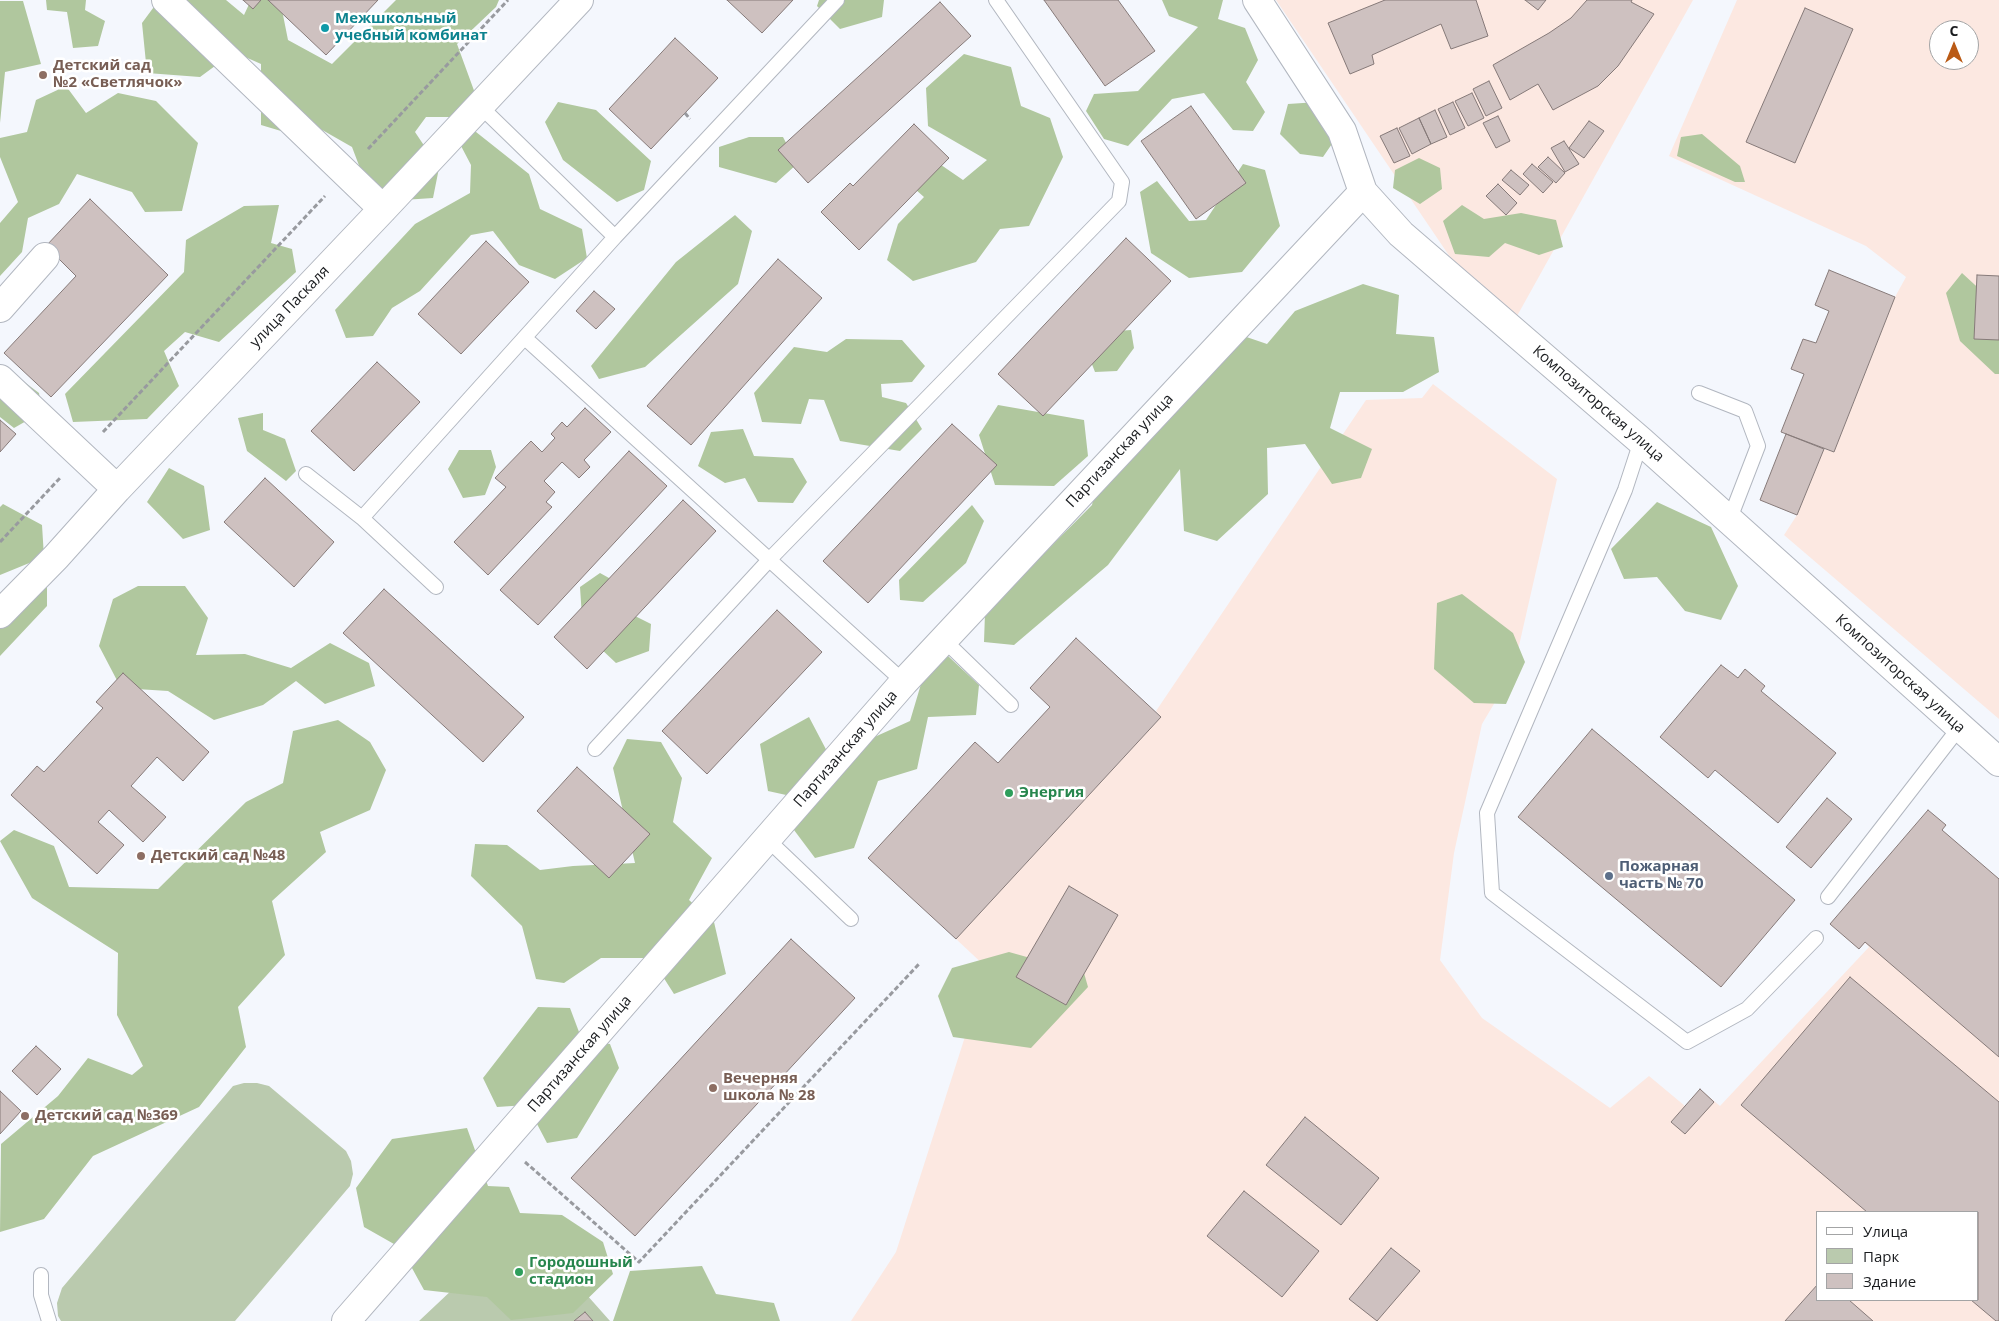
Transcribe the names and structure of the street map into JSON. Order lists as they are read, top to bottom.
{
  "streets": {
    "street": ["улица Паскаля", "Композиторская улица", "Партизанская улица"]
  },
  "crossings": [
    ["Композиторская улица", "Партизанская улица"]
  ],
  "places": [
    "Межшкольный учебный комбинат",
    "Детский сад №2 «Светлячок»",
    "Энергия",
    "Детский сад №48",
    "Пожарная часть № 70",
    "Вечерняя школа № 28",
    "Детский сад №369",
    "Городошный стадион"
  ],
  "legend": ["Улица", "Парк", "Здание"],
  "north": "top"
}
